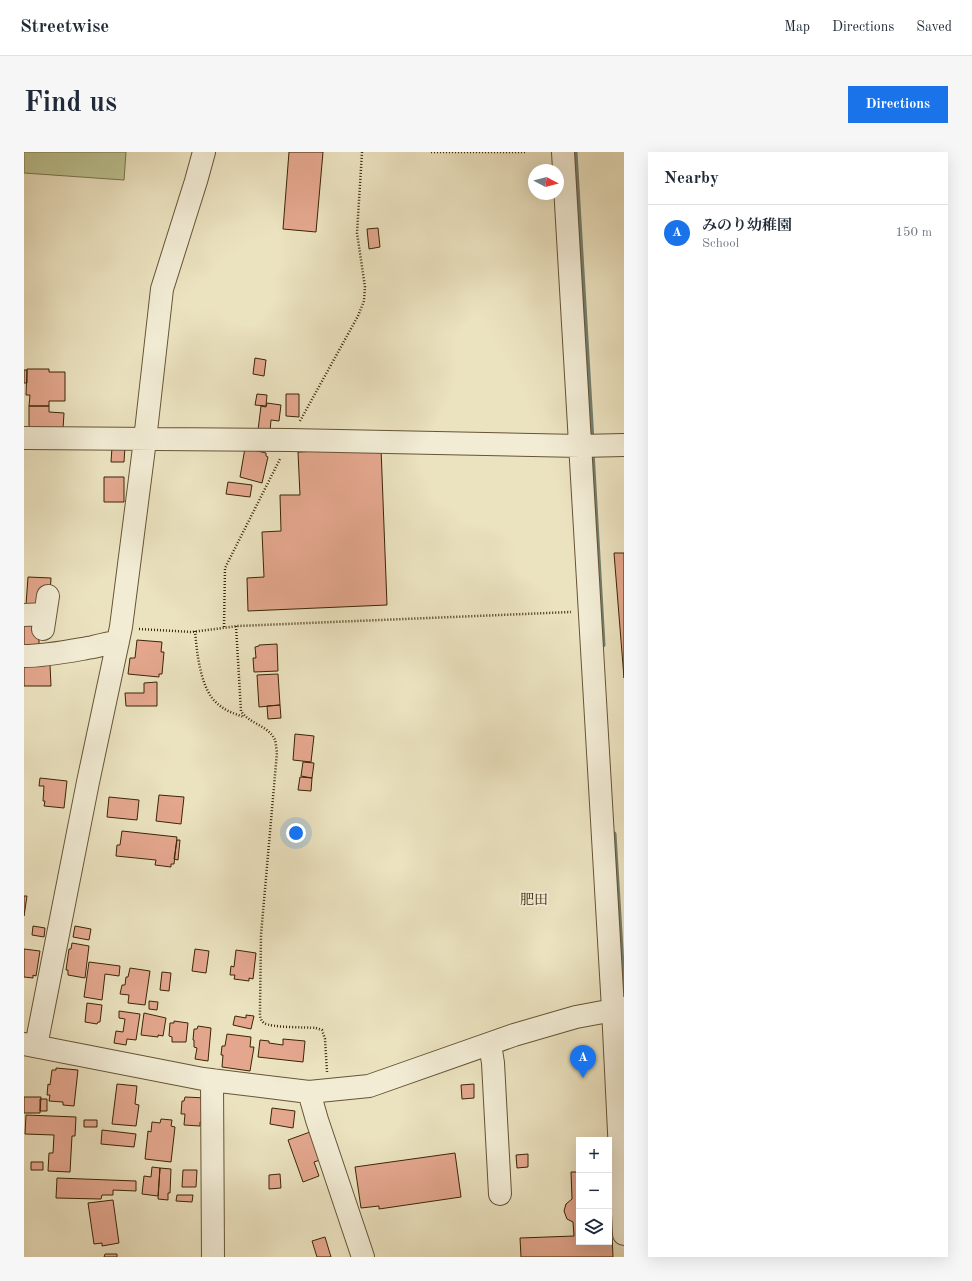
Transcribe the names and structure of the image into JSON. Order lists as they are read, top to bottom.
{
  "districts": ["肥田"],
  "north": "right",
  "page": {
    "header": "Streetwise",
    "nav": ["Map", "Directions", "Saved"],
    "buttons": "Directions",
    "title": "Find us",
    "heading": "Nearby",
    "list": [
      {
        "mark": "A",
        "name": "みのり幼稚園",
        "note": "School",
        "value": "150 m"
      }
    ],
    "pins": "A",
    "map_buttons": ["+", "−"]
  }
}
